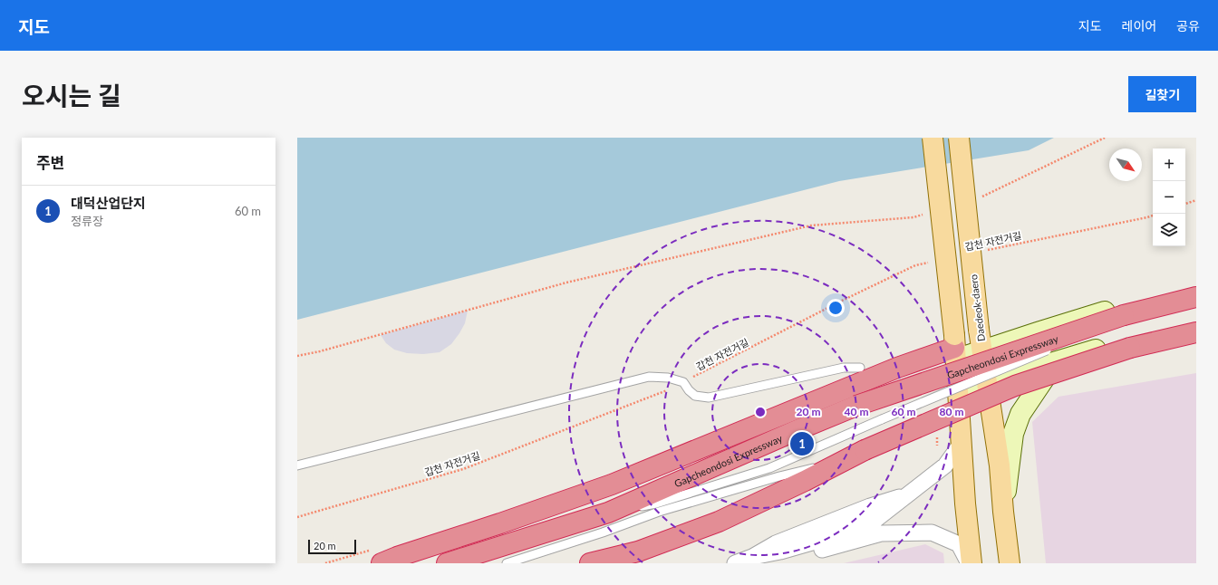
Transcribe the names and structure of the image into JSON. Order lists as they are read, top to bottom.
{
  "streets": {
    "highway": ["Gapcheondosi Expressway"],
    "main road": ["Daedeok-daero"],
    "path": ["갑천 자전거길"]
  },
  "scale_bar": "20 m",
  "north": "bottom right",
  "page": {
    "header": "지도",
    "nav": ["지도", "레이어", "공유"],
    "title": "오시는 길",
    "buttons": "길찾기",
    "heading": "주변",
    "map_buttons": ["+", "−"],
    "list": [
      {
        "mark": "1",
        "name": "대덕산업단지",
        "note": "정류장",
        "value": "60 m"
      }
    ],
    "pins": "1",
    "scale": "20 m"
  },
  "rings": [
    "20 m",
    "40 m",
    "60 m",
    "80 m"
  ]
}
